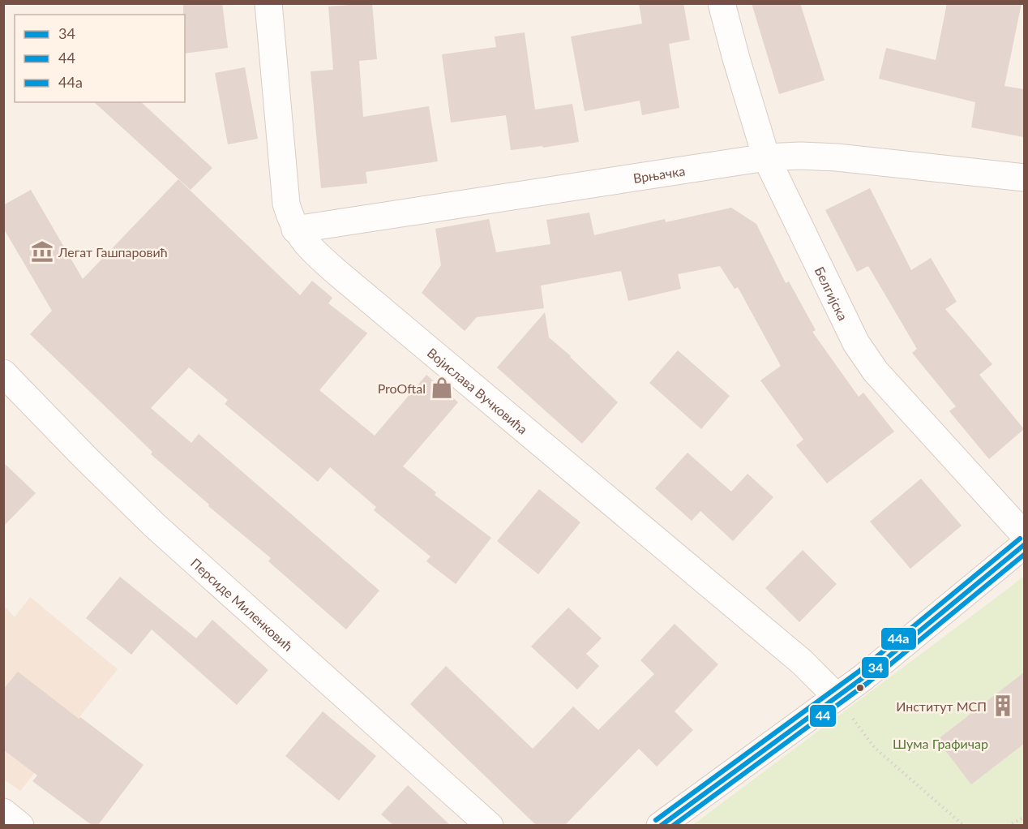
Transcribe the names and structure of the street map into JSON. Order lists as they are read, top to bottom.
{
  "streets": {
    "street": [
      "Врњачка",
      "Белгијска",
      "Војислава Вучковића",
      "Персиде Миленковић"
    ]
  },
  "crossings": [
    ["Врњачка", "Белгијска"],
    ["Врњачка", "Војислава Вучковића"]
  ],
  "parks": ["Шума Графичар"],
  "places": {
    "museum": ["Легат Гашпаровић"],
    "shop": ["ProOftal"],
    "building": ["Институт МСП"]
  },
  "lines": ["transit line 44a", "transit line 34", "transit line 44"],
  "legend": ["34", "44", "44a"]
}
